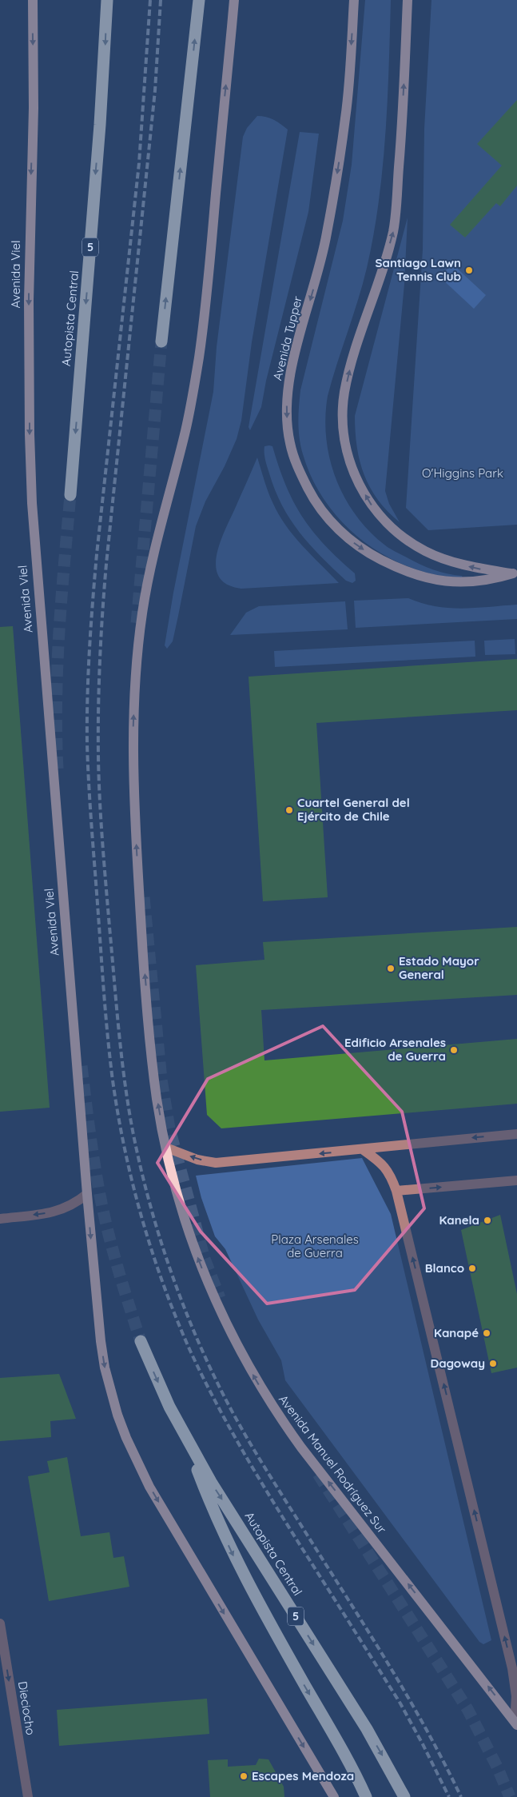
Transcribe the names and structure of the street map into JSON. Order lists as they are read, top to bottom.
{
  "streets": {
    "highway": ["5", "Autopista Central"],
    "main road": ["Avenida Viel", "Avenida Tupper", "Avenida Manuel Rodríguez Sur"],
    "street": ["Dieciocho"]
  },
  "one_way": ["Avenida Manuel Rodríguez Sur", "Dieciocho"],
  "parks": ["O'Higgins Park", "Plaza Arsenales de Guerra"],
  "places": [
    "Santiago Lawn Tennis Club",
    "Cuartel General del Ejército de Chile",
    "Estado Mayor General",
    "Edificio Arsenales de Guerra",
    "Kanela",
    "Blanco",
    "Kanapé",
    "Dagoway",
    "Escapes Mendoza"
  ]
}
